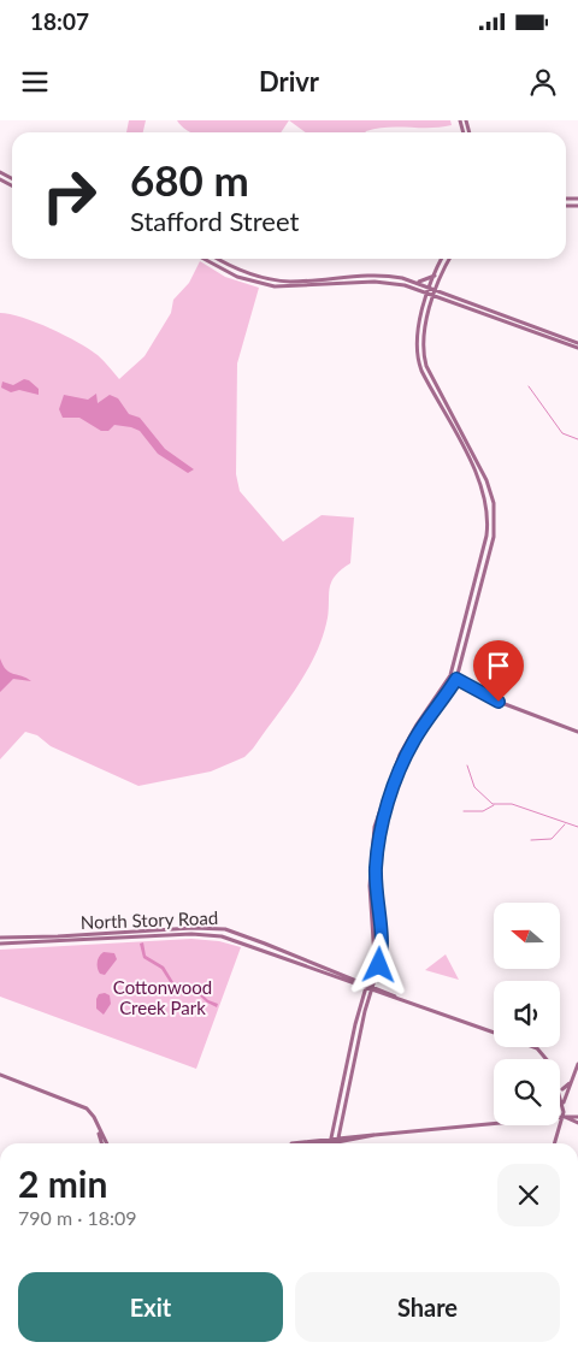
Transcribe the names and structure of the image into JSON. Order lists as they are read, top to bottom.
{
  "streets": {
    "main road": ["North Story Road"]
  },
  "parks": ["Cottonwood Creek Park"],
  "north": "left",
  "page": {
    "status": "18:07",
    "header": "Drivr",
    "turn": ["680 m", "Stafford Street"],
    "heading": ["2 min", "790 m · 18:09"],
    "buttons": ["Exit", "Share"]
  }
}
